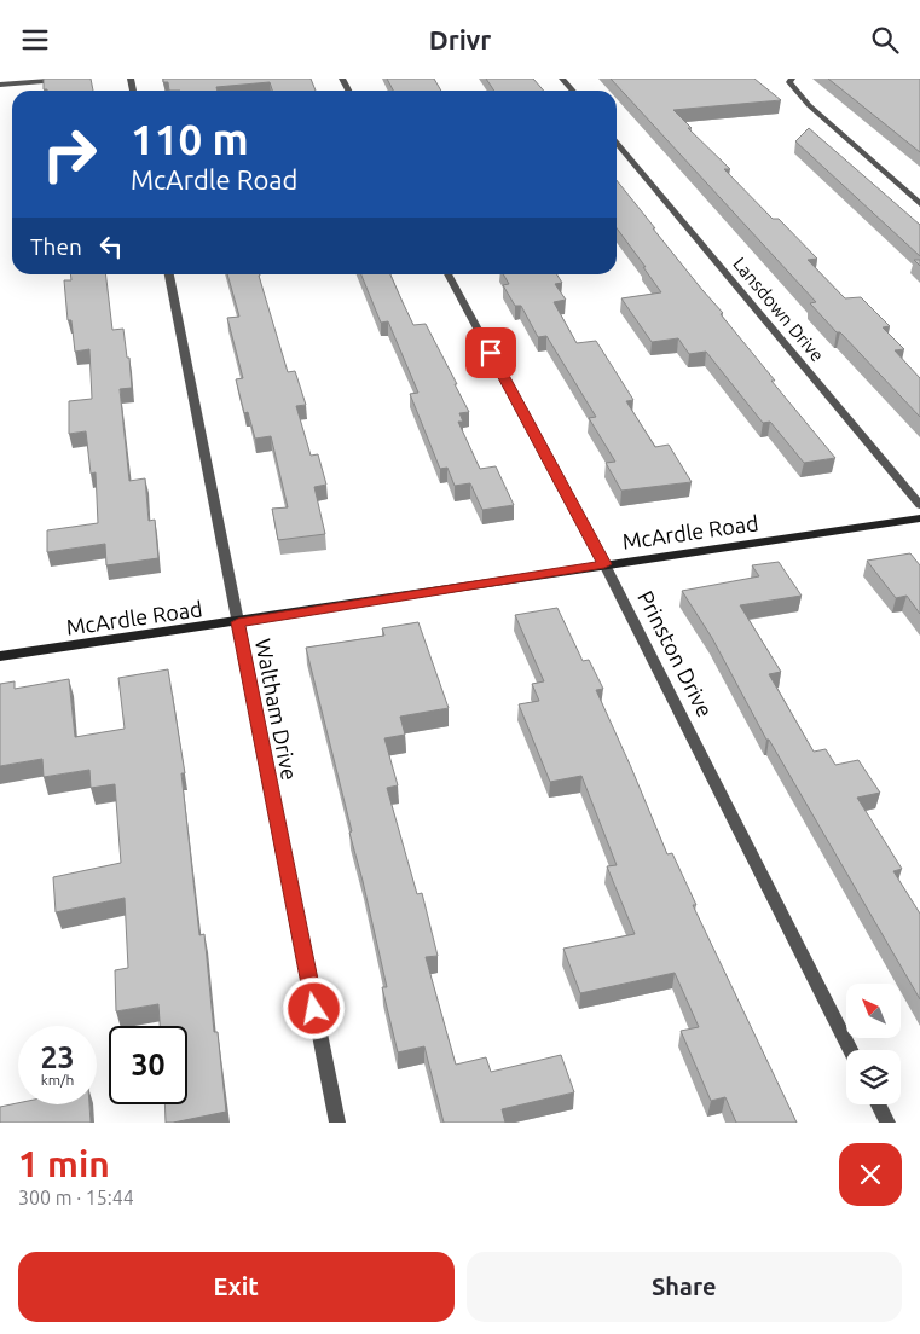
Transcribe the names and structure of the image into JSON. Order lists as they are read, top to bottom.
{
  "streets": {
    "main road": ["McArdle Road"],
    "street": ["Lansdown Drive", "Prinston Drive", "Waltham Drive"]
  },
  "crossings": [
    ["McArdle Road", "Prinston Drive"],
    ["McArdle Road", "Waltham Drive"]
  ],
  "north": "top left",
  "page": {
    "header": "Drivr",
    "turn": ["110 m", "McArdle Road"],
    "then": "Then",
    "speed": "23 km/h",
    "limit": "30",
    "heading": ["1 min", "300 m · 15:44"],
    "buttons": ["Exit", "Share"]
  }
}
